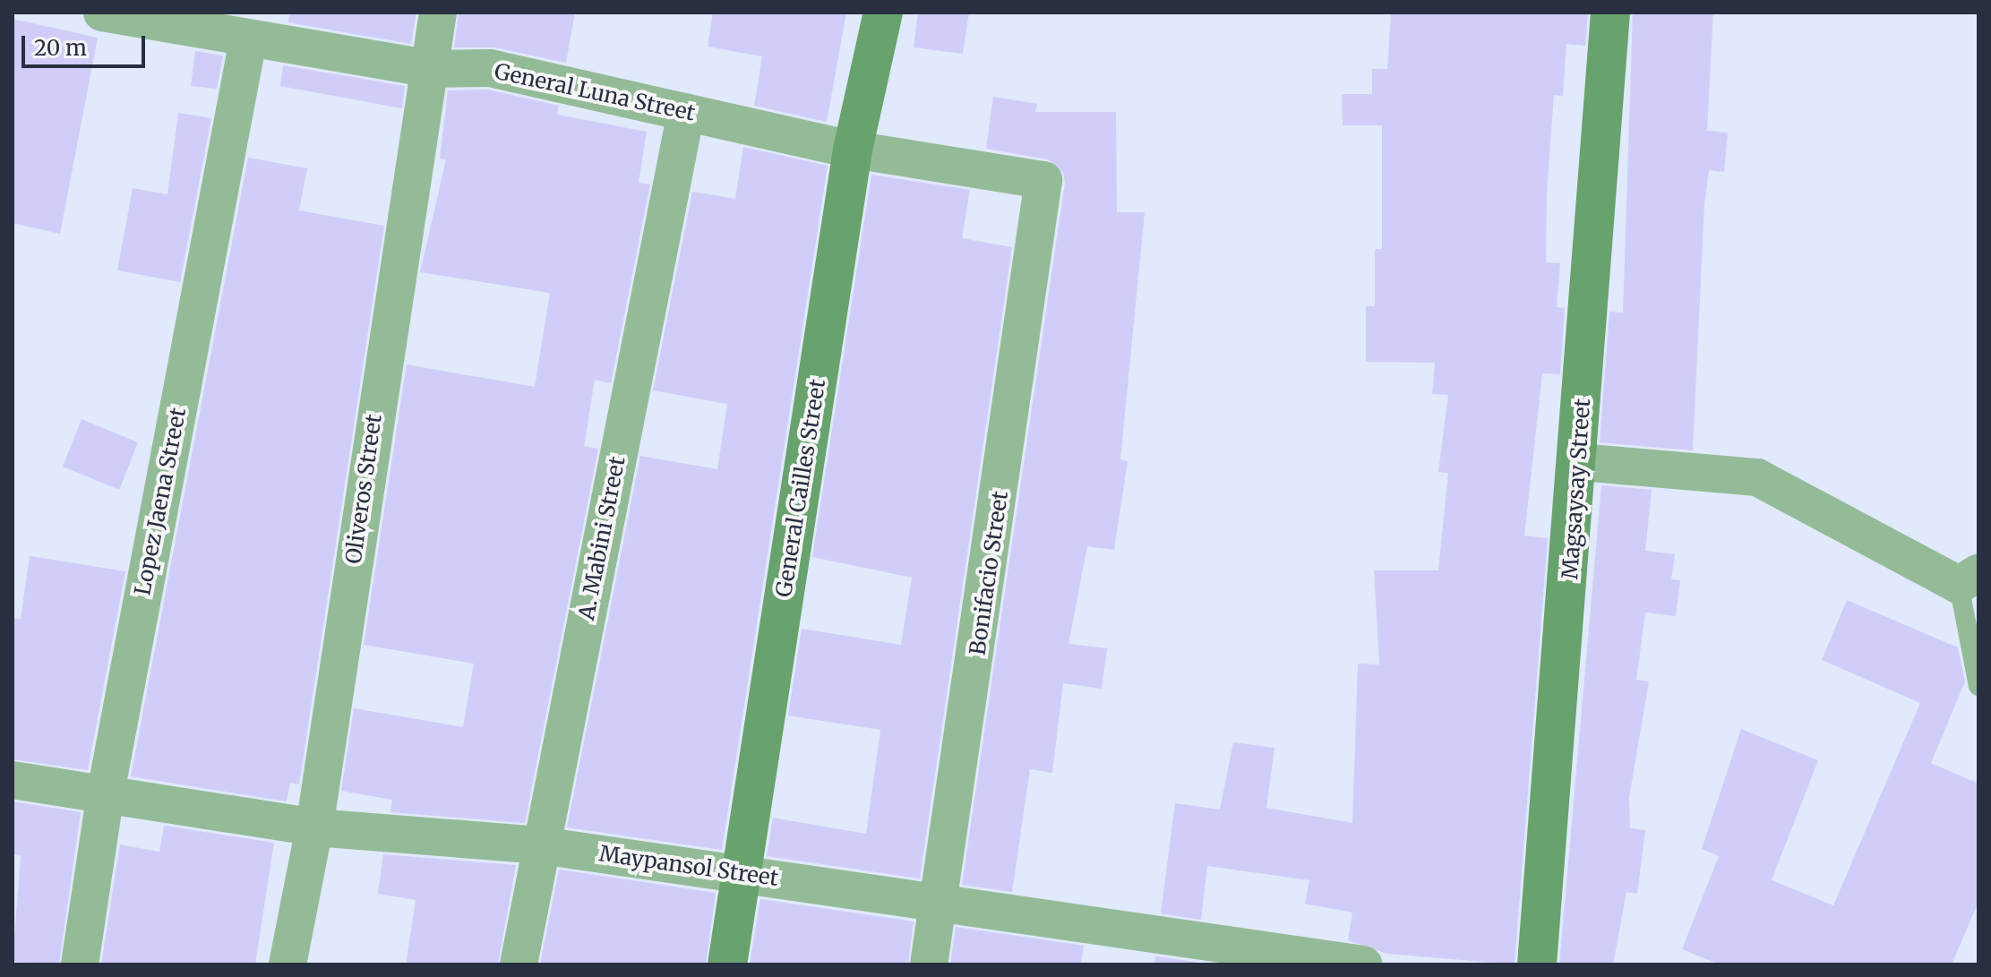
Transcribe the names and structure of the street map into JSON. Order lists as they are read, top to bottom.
{
  "streets": {
    "street": [
      "General Luna Street",
      "General Cailles Street",
      "Oliveros Street",
      "Magsaysay Street",
      "Lopez Jaena Street",
      "A. Mabini Street",
      "Bonifacio Street",
      "Maypansol Street"
    ]
  },
  "crossings": [
    ["General Luna Street", "General Cailles Street"],
    ["General Luna Street", "Oliveros Street"],
    ["General Luna Street", "Lopez Jaena Street"],
    ["General Luna Street", "A. Mabini Street"],
    ["General Luna Street", "Bonifacio Street"],
    ["General Cailles Street", "Maypansol Street"],
    ["Oliveros Street", "Maypansol Street"],
    ["Lopez Jaena Street", "Maypansol Street"],
    ["A. Mabini Street", "Maypansol Street"],
    ["Bonifacio Street", "Maypansol Street"]
  ],
  "scale_bar": "20 m"
}
